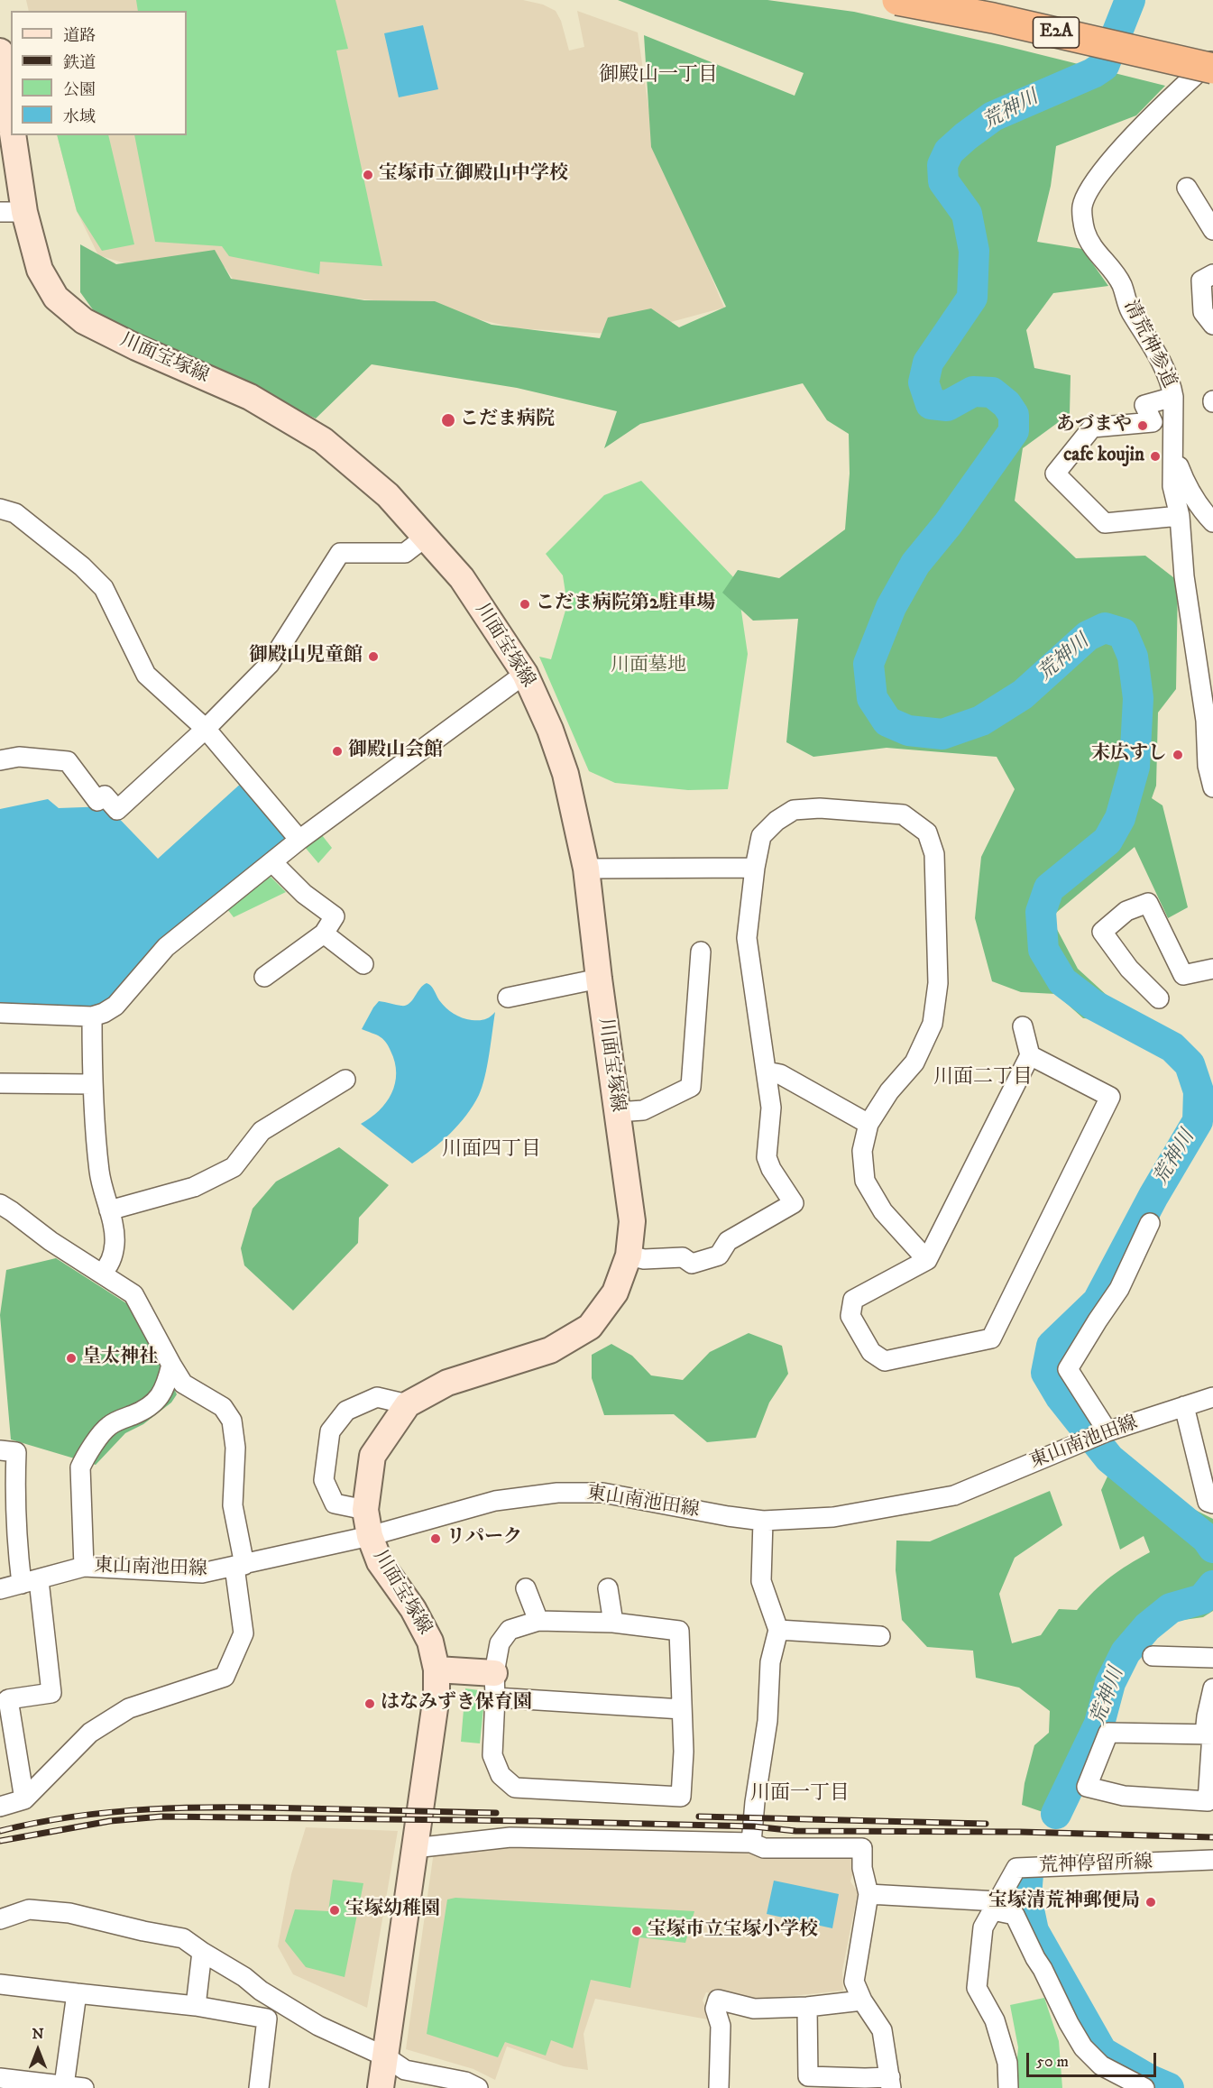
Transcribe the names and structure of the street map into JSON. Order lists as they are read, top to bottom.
{
  "streets": {
    "highway": ["E2A"],
    "street": [
      "清荒神参道",
      "川面宝塚線",
      "東山南池田線",
      "荒神停留所線"
    ]
  },
  "crossings": [
    ["川面宝塚線", "東山南池田線"]
  ],
  "districts": [
    "御殿山一丁目",
    "川面二丁目",
    "川面四丁目",
    "川面一丁目"
  ],
  "water": ["荒神川"],
  "parks": ["川面墓地"],
  "places": [
    "宝塚市立御殿山中学校",
    "こだま病院",
    "あづまや",
    "cafe koujin",
    "こだま病院第2駐車場",
    "御殿山児童館",
    "御殿山会館",
    "末広すし",
    "皇太神社",
    "リパーク",
    "はなみずき保育園",
    "宝塚清荒神郵便局",
    "宝塚幼稚園",
    "宝塚市立宝塚小学校"
  ],
  "legend": [
    "道路",
    "鉄道",
    "公園",
    "水域"
  ],
  "scale_bar": "50 m",
  "north": "top"
}
